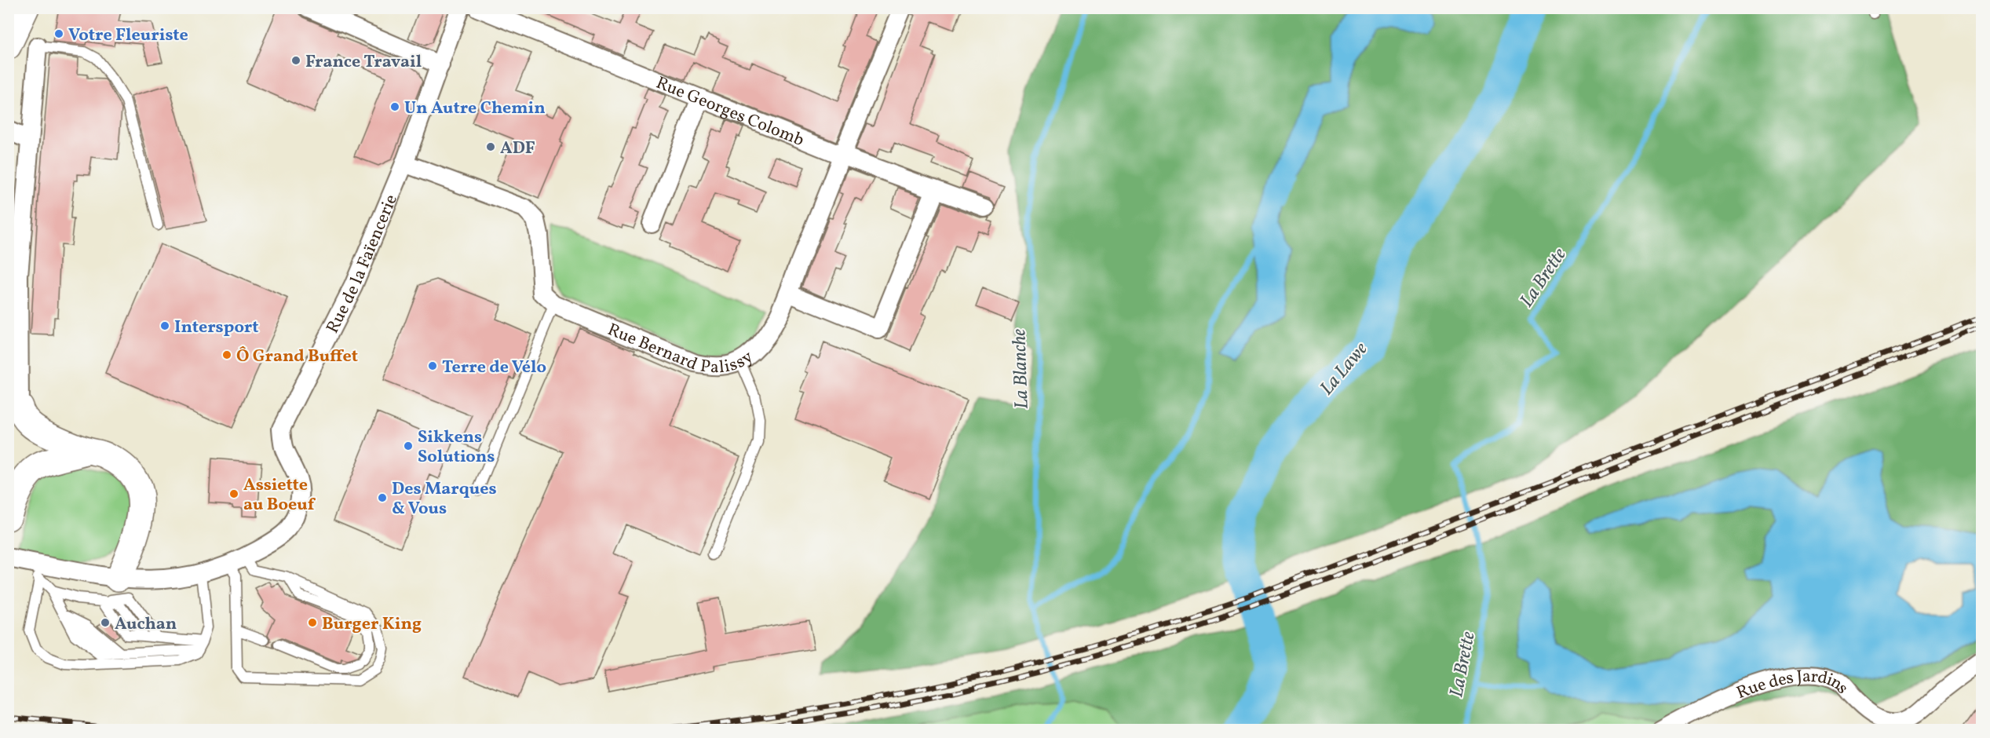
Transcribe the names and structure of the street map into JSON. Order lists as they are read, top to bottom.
{
  "streets": {
    "street": [
      "Rue Georges Colomb",
      "Rue de la Faïencerie",
      "Rue Bernard Palissy",
      "Rue des Jardins"
    ]
  },
  "crossings": [
    ["Rue Georges Colomb", "Rue Bernard Palissy"]
  ],
  "water": ["La Brette", "La Lawe", "La Blanche"],
  "places": [
    "Votre Fleuriste",
    "France Travail",
    "Un Autre Chemin",
    "ADF",
    "Intersport",
    "Ô Grand Buffet",
    "Terre de Vélo",
    "Sikkens Solutions",
    "Assiette au Boeuf",
    "Des Marques & Vous",
    "Auchan",
    "Burger King"
  ]
}
